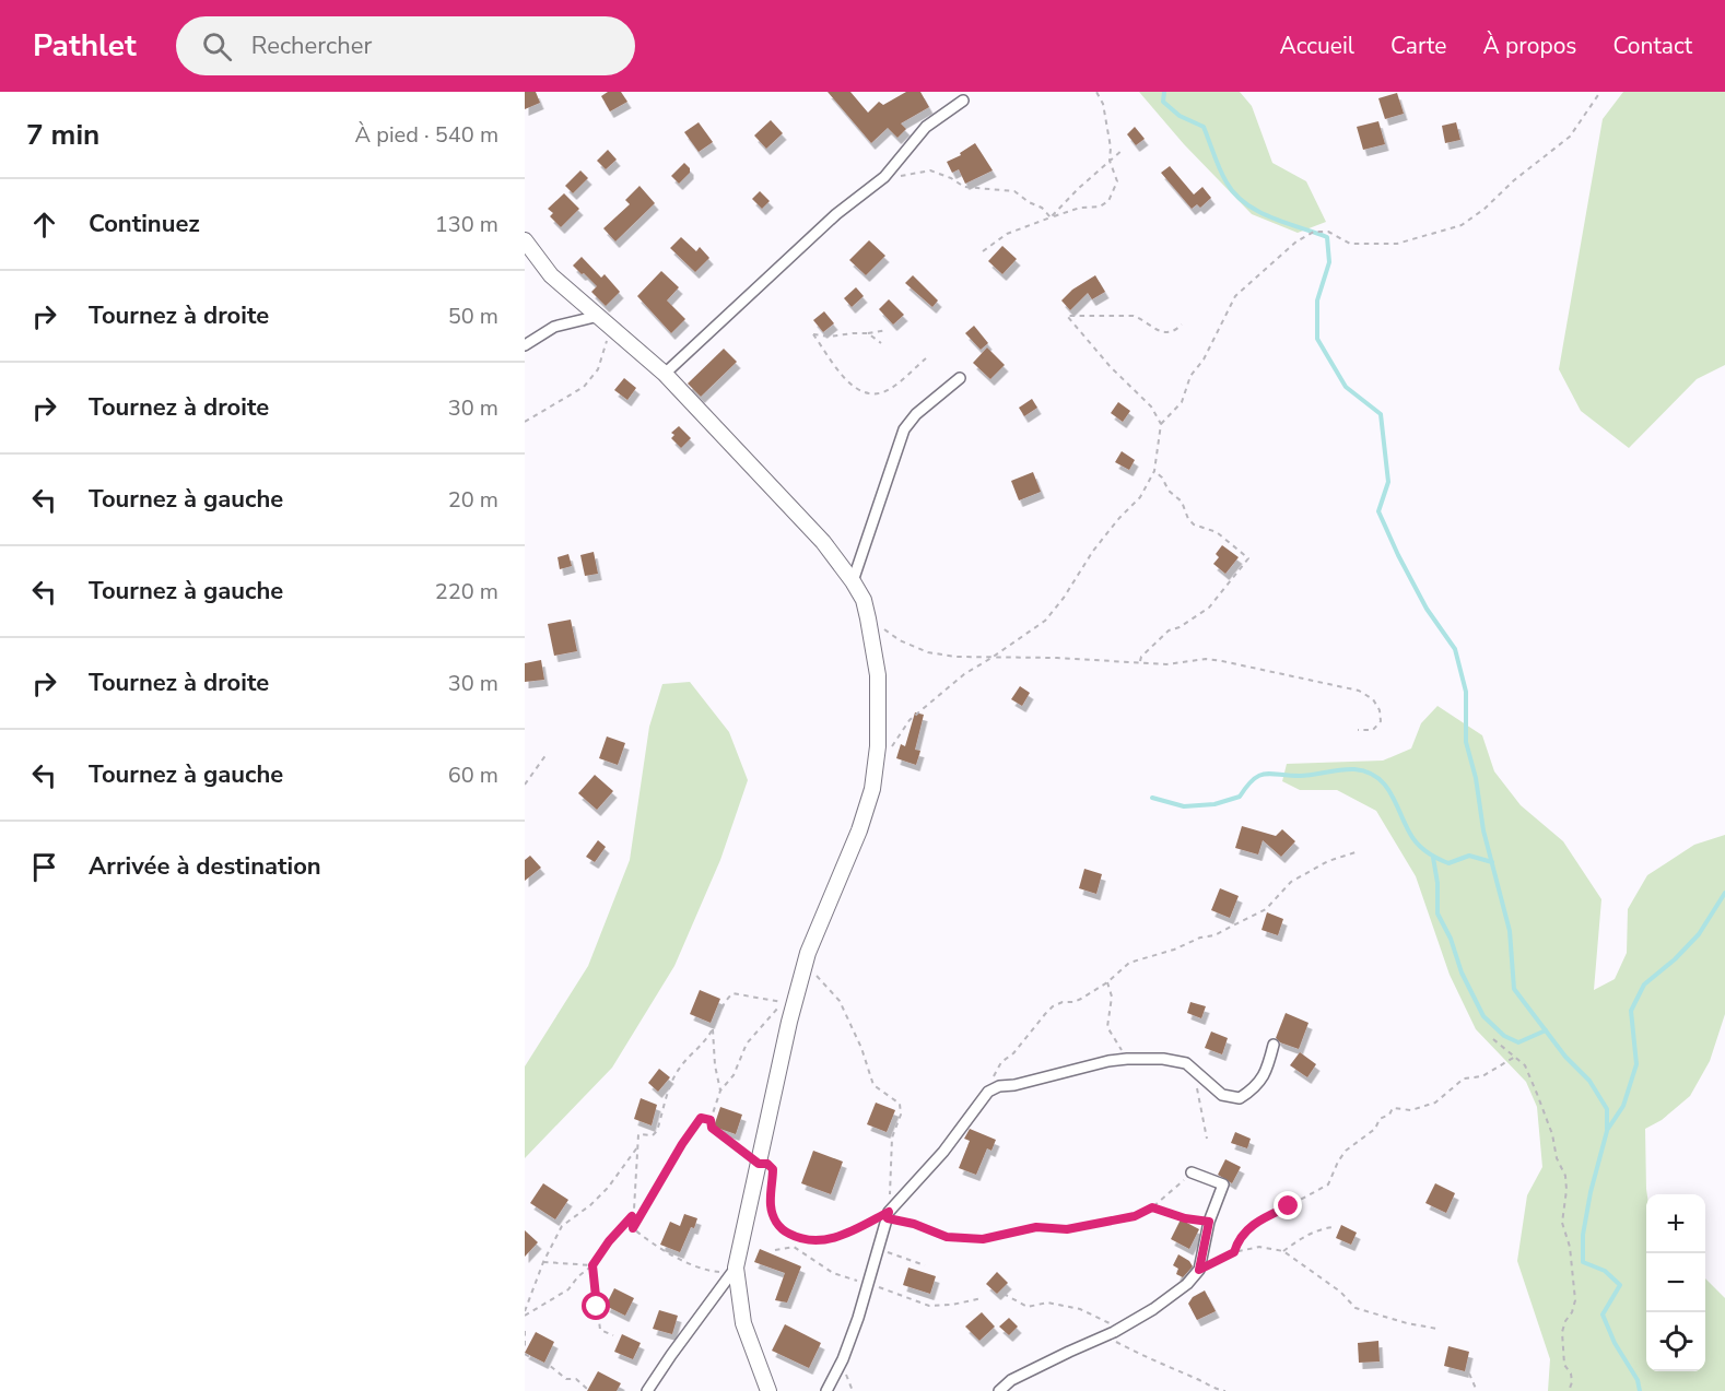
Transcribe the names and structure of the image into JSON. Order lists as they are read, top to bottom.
{
  "page": {
    "header": "Pathlet",
    "search": "Rechercher",
    "nav": [
      "Accueil",
      "Carte",
      "À propos",
      "Contact"
    ],
    "heading": ["7 min", "À pied · 540 m"],
    "list": [
      ["Continuez", "130 m"],
      ["Tournez à droite", "50 m"],
      ["Tournez à droite", "30 m"],
      ["Tournez à gauche", "20 m"],
      ["Tournez à gauche", "220 m"],
      ["Tournez à droite", "30 m"],
      ["Tournez à gauche", "60 m"],
      "Arrivée à destination"
    ],
    "map_buttons": ["+", "−"]
  }
}
